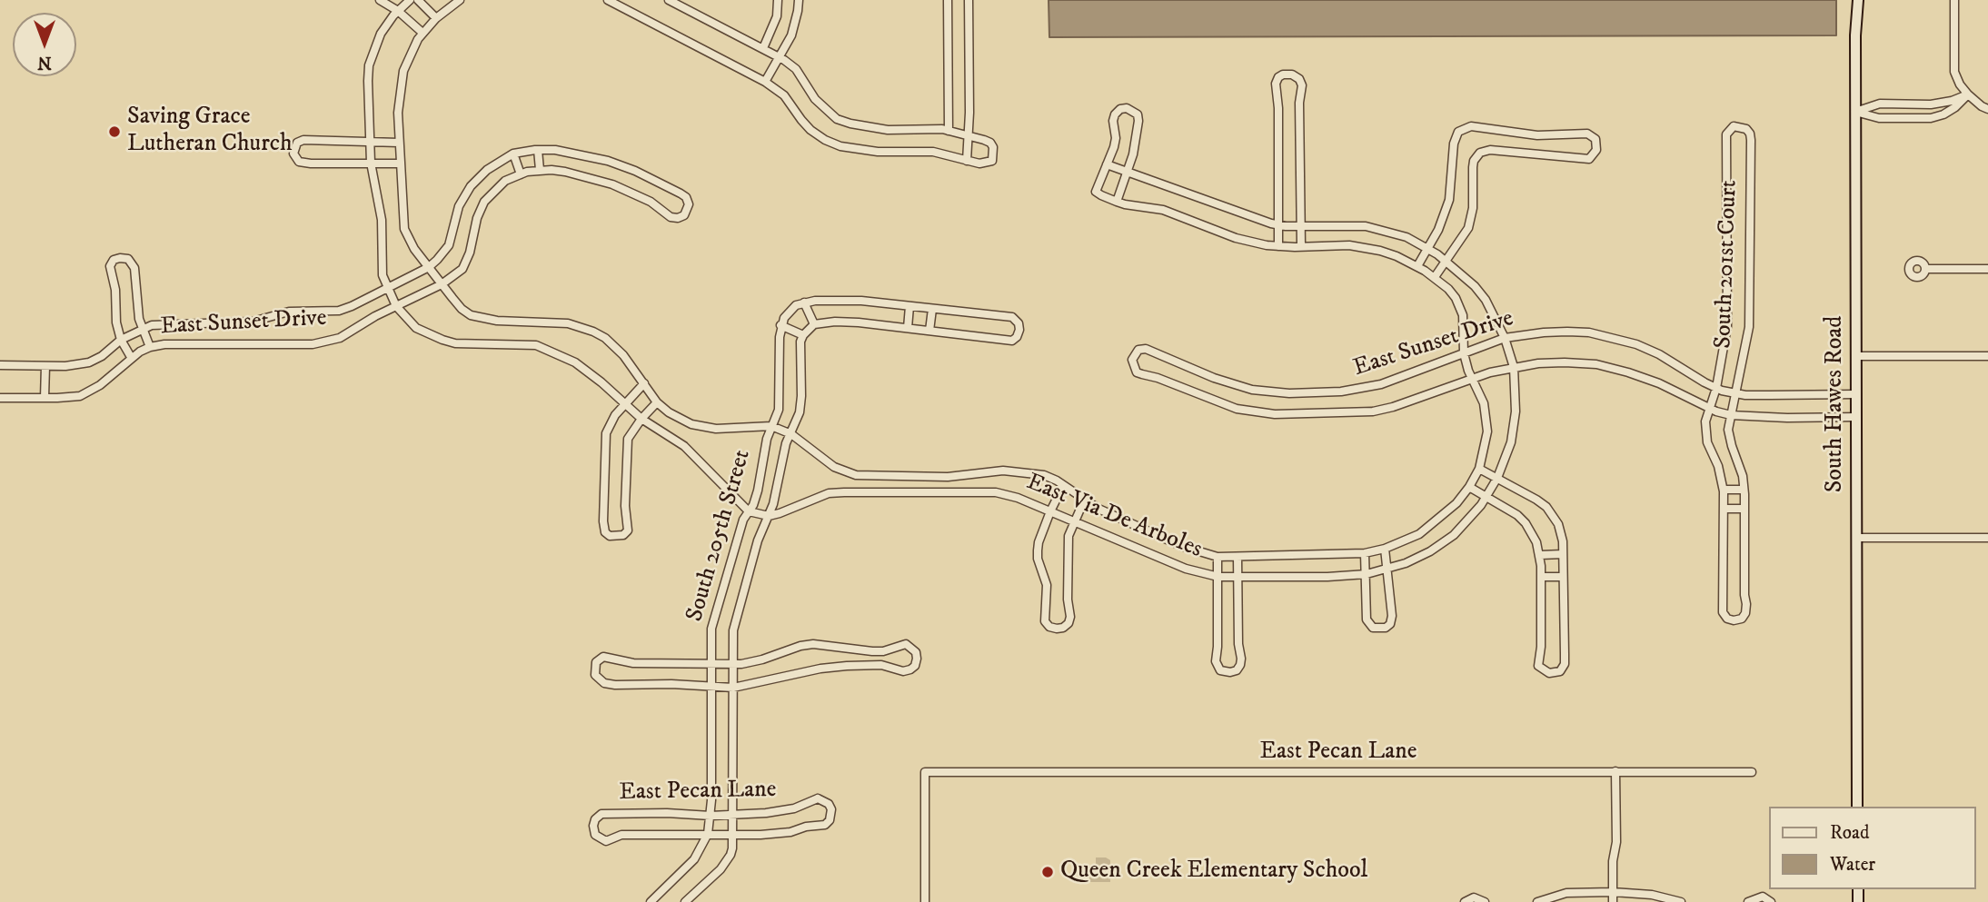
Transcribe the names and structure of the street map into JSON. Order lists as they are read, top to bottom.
{
  "streets": {
    "main road": ["South Hawes Road"],
    "street": [
      "South 201st Court",
      "East Sunset Drive",
      "East Via De Arboles",
      "South 205th Street",
      "East Pecan Lane"
    ]
  },
  "crossings": [
    ["South 201st Court", "East Sunset Drive"],
    ["East Sunset Drive", "South Hawes Road"],
    ["East Sunset Drive", "East Via De Arboles"],
    ["East Via De Arboles", "South 205th Street"],
    ["South 205th Street", "East Pecan Lane"]
  ],
  "places": ["Saving Grace Lutheran Church", "Queen Creek Elementary School"],
  "legend": ["Road", "Water"],
  "north": "bottom"
}
